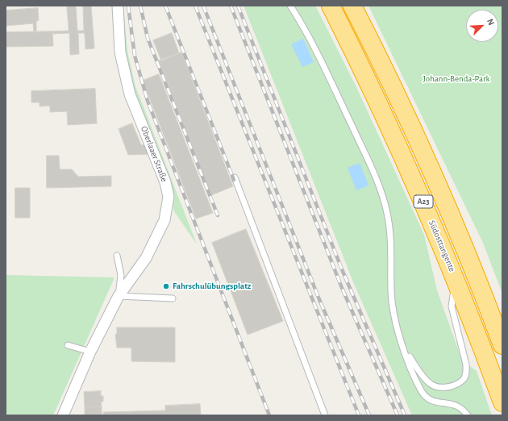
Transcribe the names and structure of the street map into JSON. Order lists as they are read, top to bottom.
{
  "streets": {
    "highway": ["A23", "Südosttangente"],
    "street": ["Oberlaaer Straße"]
  },
  "parks": ["Johann-Benda-Park"],
  "places": ["Fahrschulübungsplatz"],
  "north": "top right"
}
